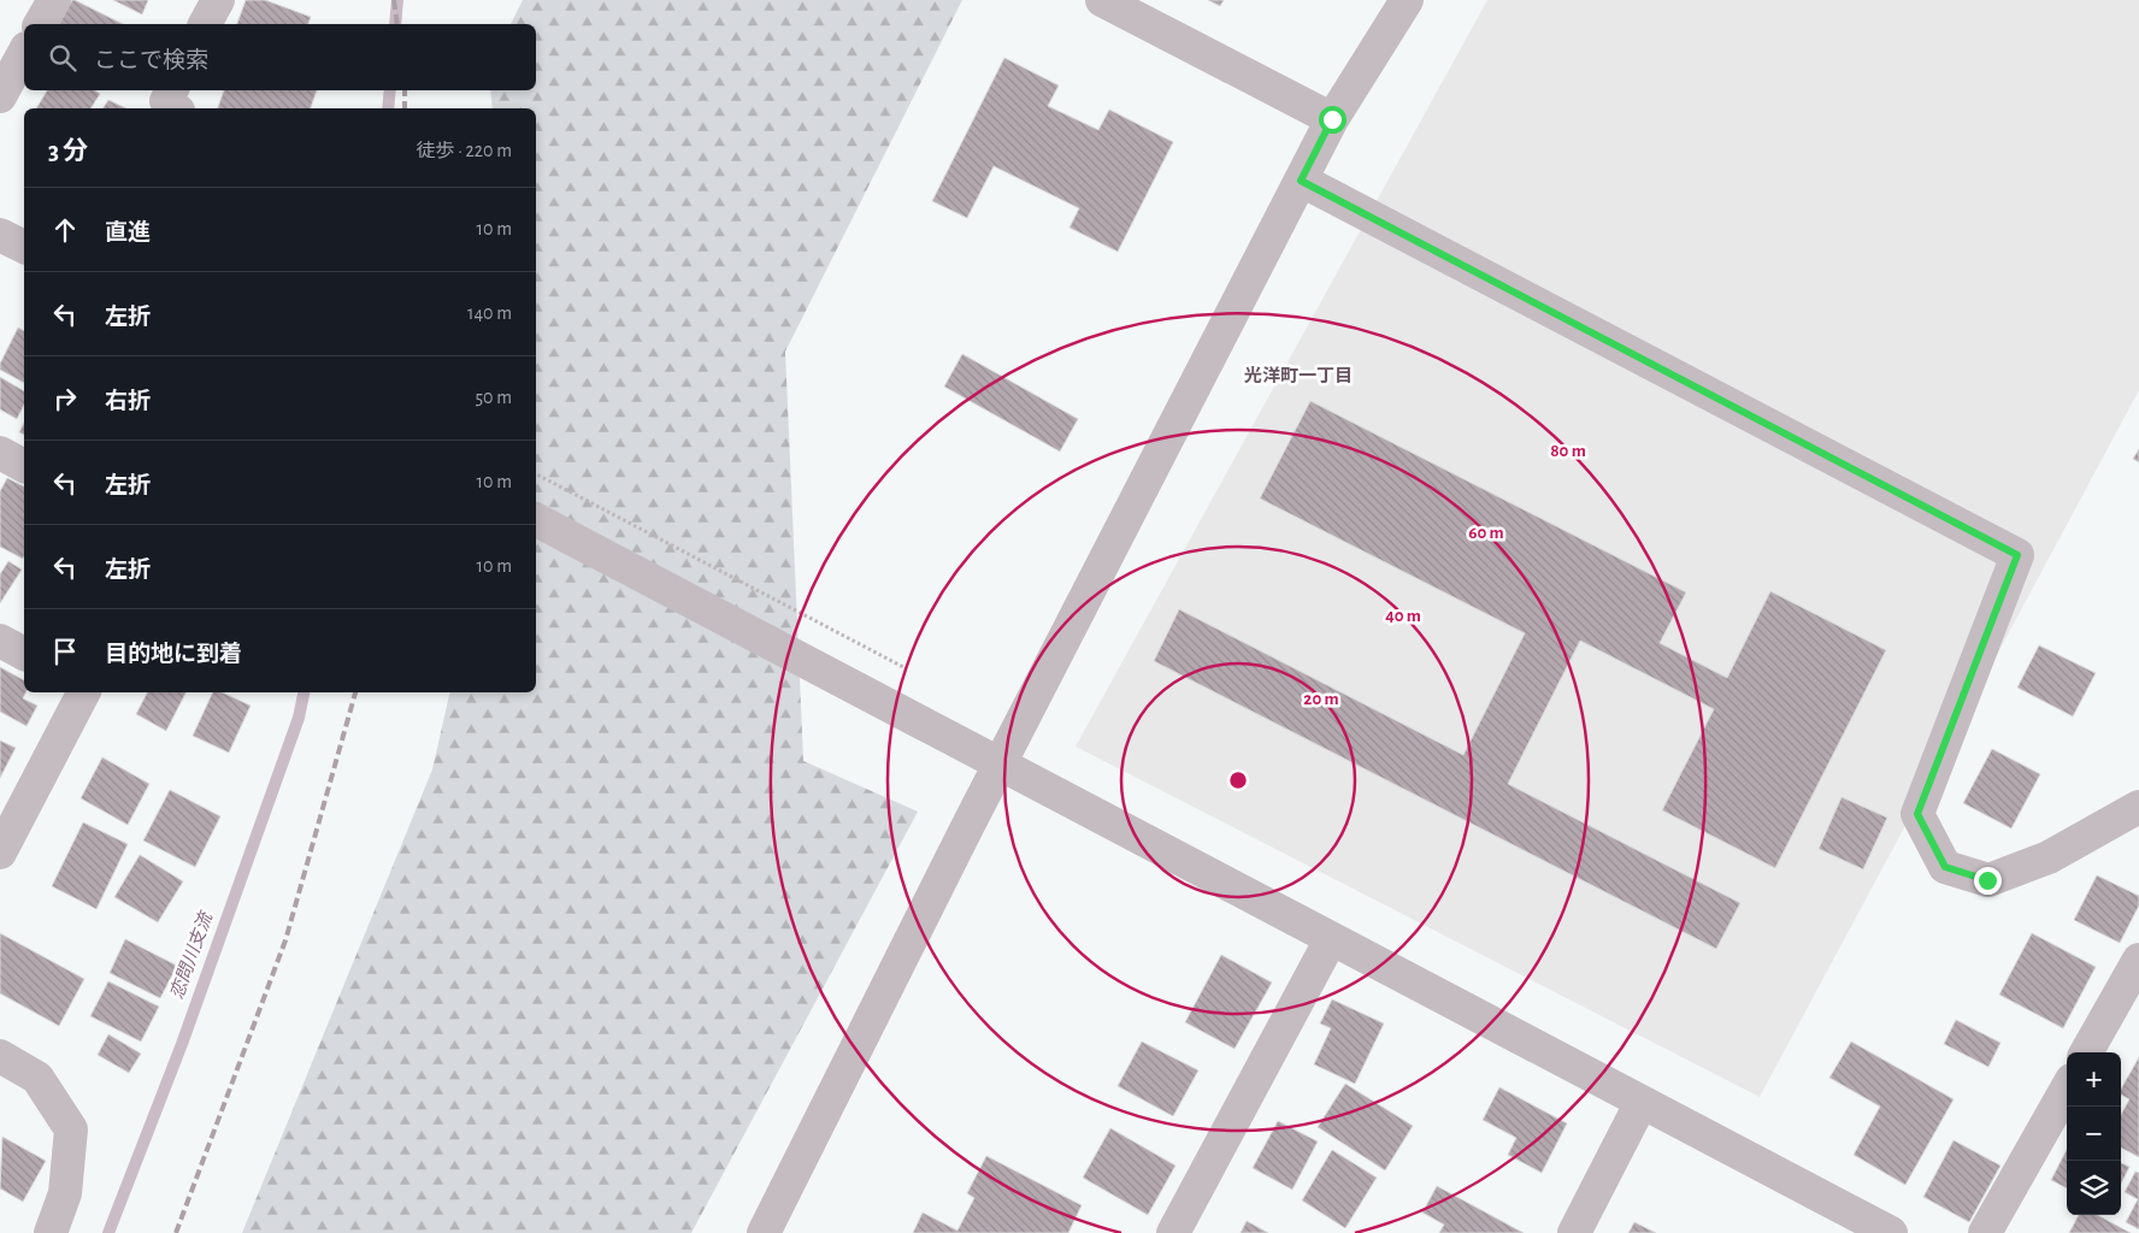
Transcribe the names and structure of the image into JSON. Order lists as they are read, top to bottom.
{
  "districts": ["光洋町一丁目"],
  "water": ["恋問川支流"],
  "page": {
    "search": "ここで検索",
    "heading": ["3 分", "徒歩 · 220 m"],
    "list": [
      ["直進", "10 m"],
      ["左折", "140 m"],
      ["右折", "50 m"],
      ["左折", "10 m"],
      ["左折", "10 m"],
      "目的地に到着"
    ],
    "map_buttons": ["+", "−"]
  },
  "rings": [
    "80 m",
    "60 m",
    "40 m",
    "20 m"
  ]
}
